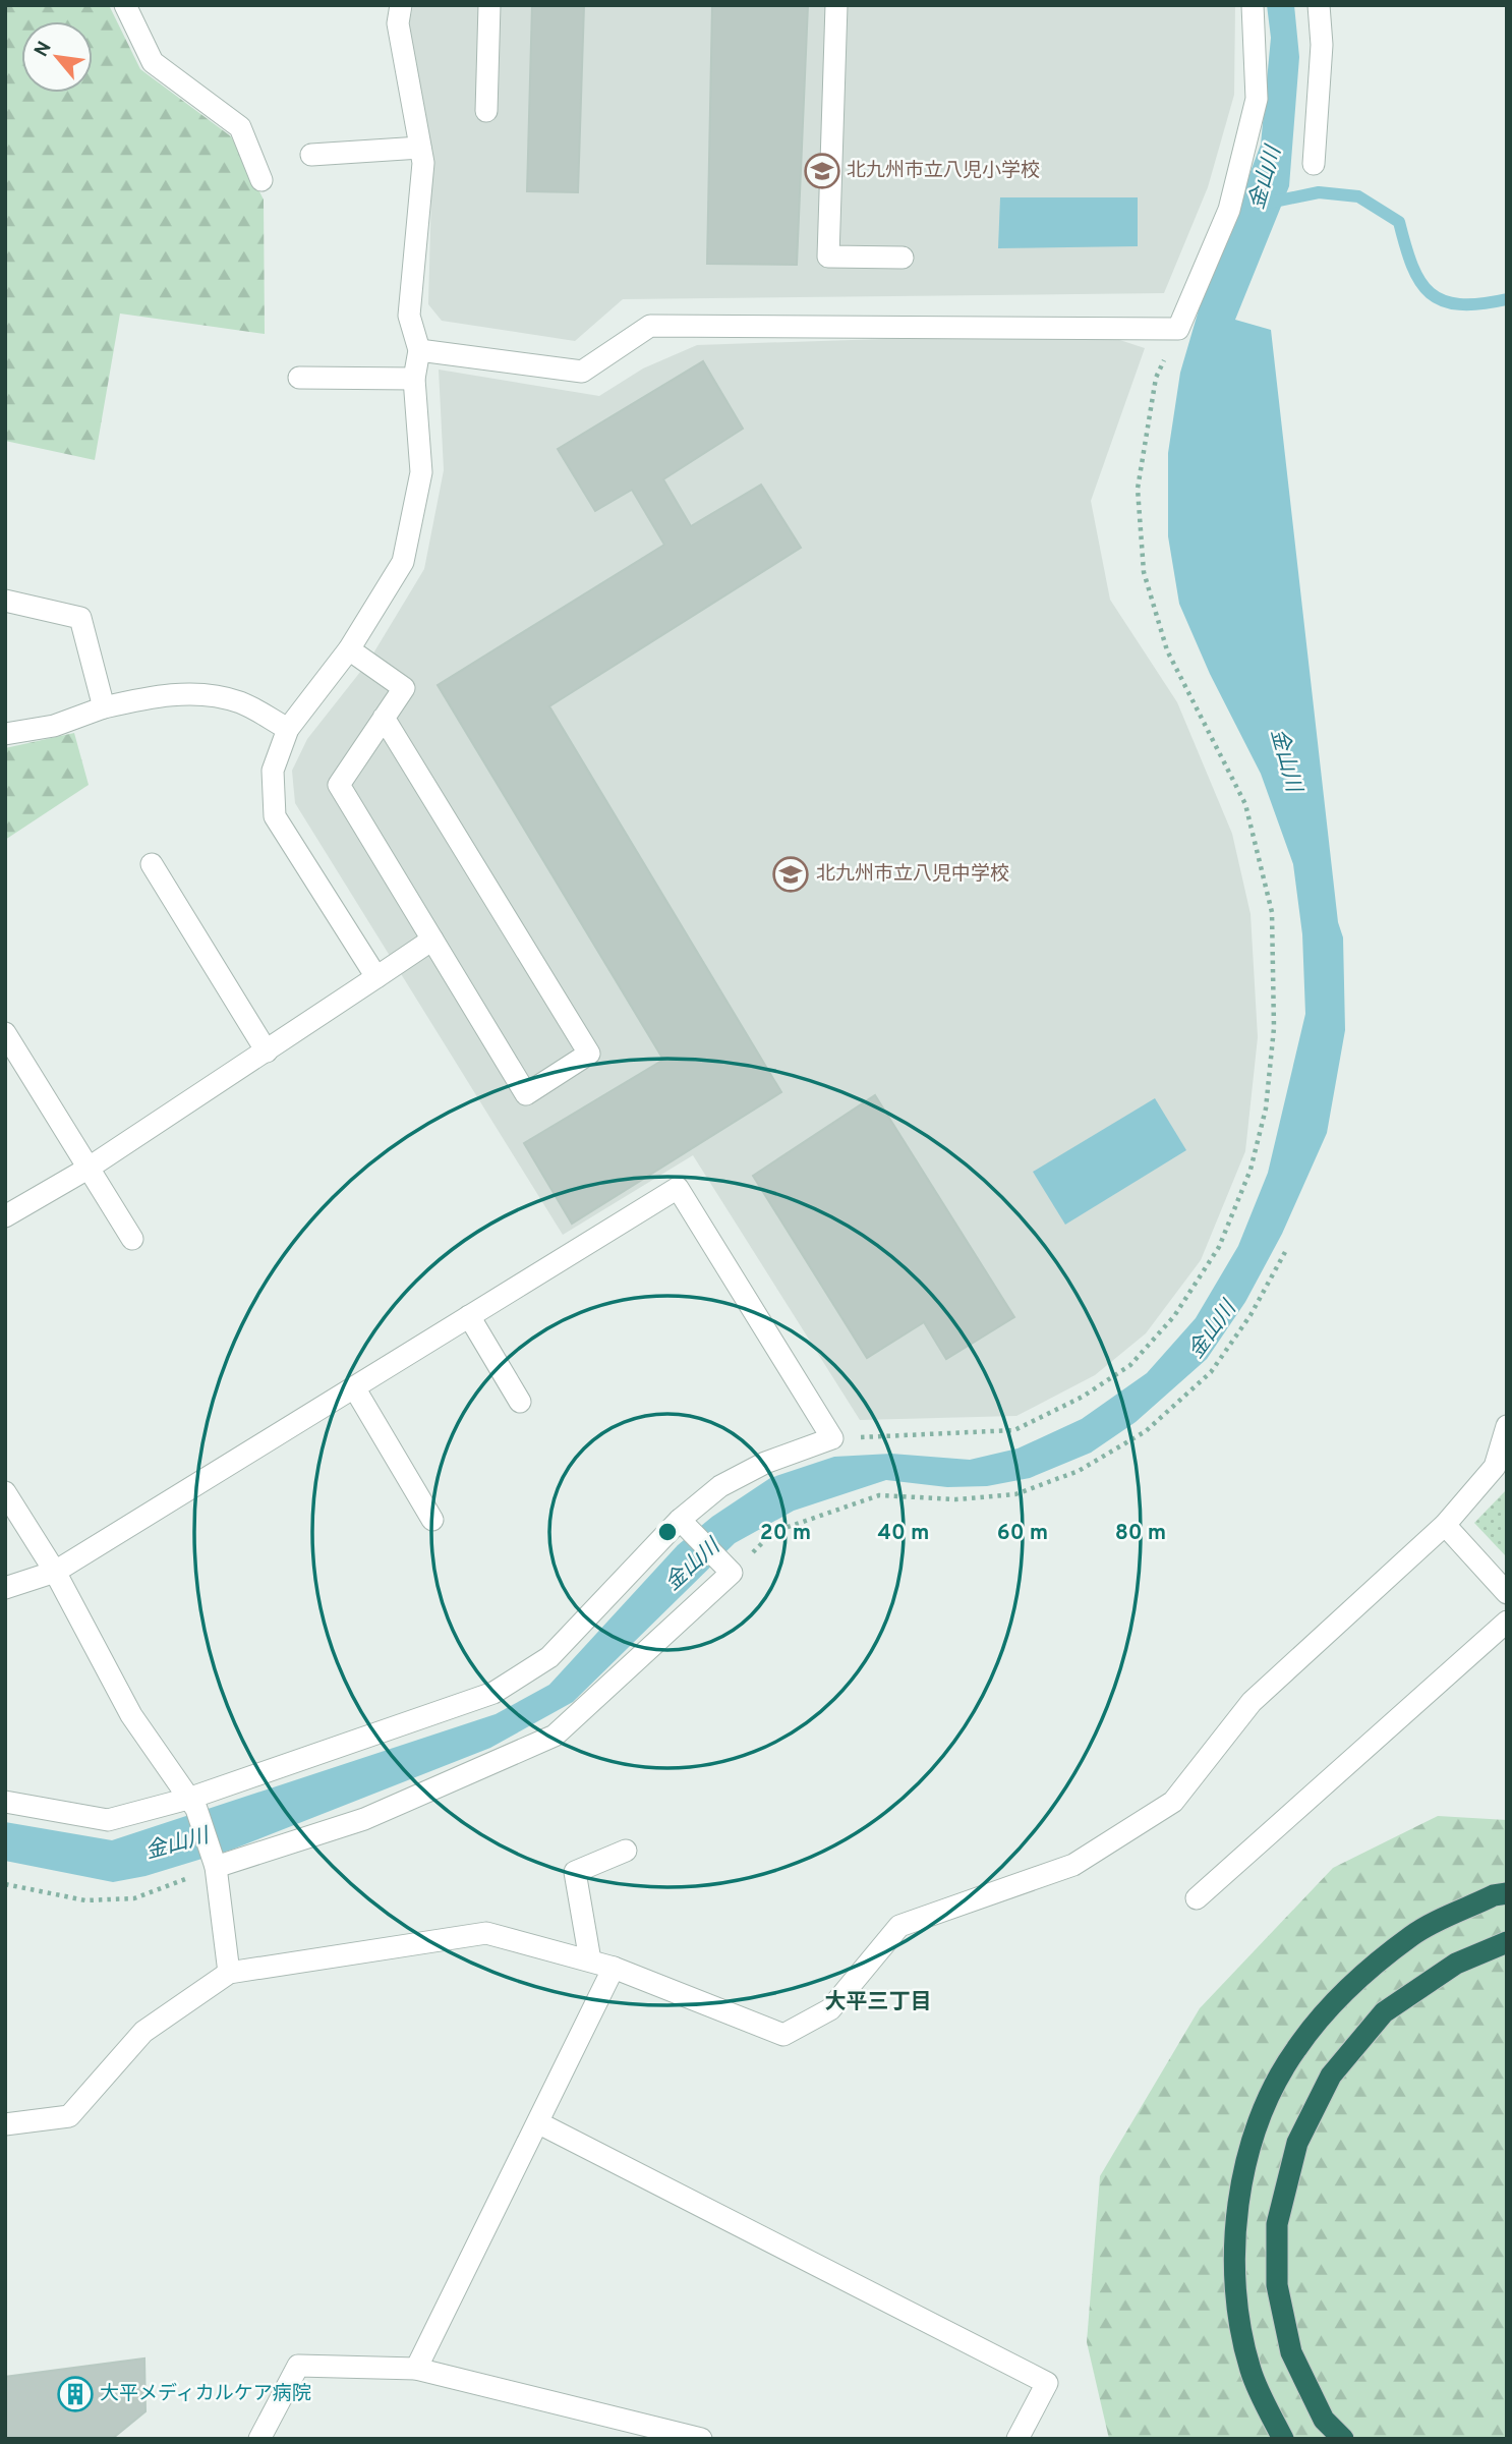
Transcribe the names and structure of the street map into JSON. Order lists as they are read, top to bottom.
{
  "districts": ["大平三丁目"],
  "water": ["金山川"],
  "places": {
    "school or university": ["北九州市立八児小学校", "北九州市立八児中学校"],
    "building": ["大平メディカルケア病院"]
  },
  "north": "top left",
  "rings": [
    "20 m",
    "40 m",
    "60 m",
    "80 m"
  ]
}
